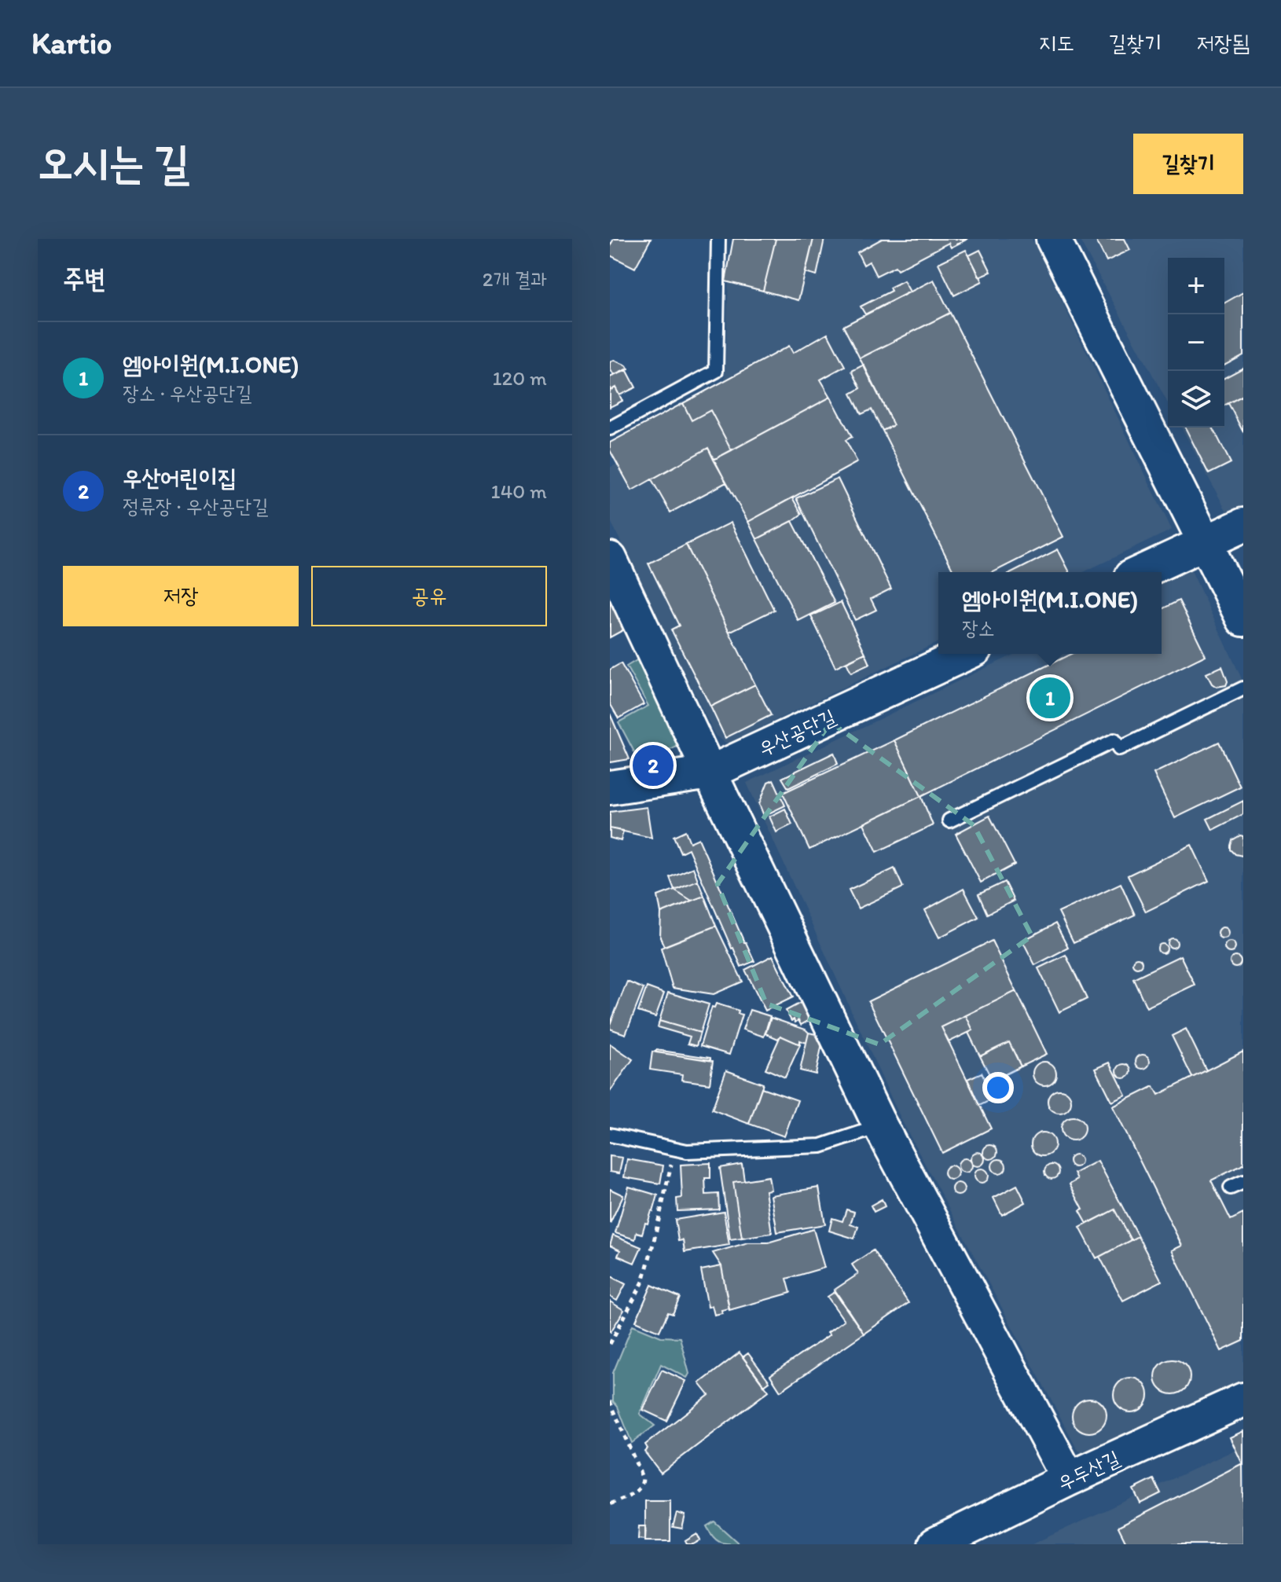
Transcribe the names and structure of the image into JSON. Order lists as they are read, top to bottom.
{
  "streets": {
    "street": ["우산공단길", "우두산길"]
  },
  "page": {
    "header": "Kartio",
    "nav": ["지도", "길찾기", "저장됨"],
    "buttons": [
      "길찾기",
      ["저장", "공유"]
    ],
    "title": "오시는 길",
    "heading": ["주변", "2개 결과"],
    "map_buttons": ["+", "−"],
    "list": [
      {
        "mark": "1",
        "name": "엠아이원(M.I.ONE)",
        "note": "장소 · 우산공단길",
        "value": "120 m"
      },
      {
        "mark": "2",
        "name": "우산어린이집",
        "note": "정류장 · 우산공단길",
        "value": "140 m"
      }
    ],
    "popup": ["엠아이원(M.I.ONE)", "장소"],
    "pins": ["1", "2"]
  }
}
